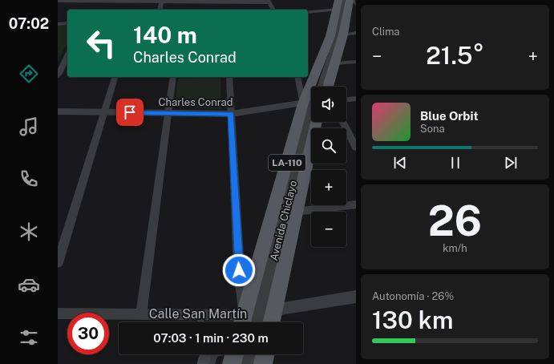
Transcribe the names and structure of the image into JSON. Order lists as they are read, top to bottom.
{
  "streets": {
    "main road": ["LA-110", "Avenida Chiclayo"],
    "street": ["Charles Conrad", "Calle San Martín"]
  },
  "crossings": [
    ["Avenida Chiclayo", "Calle San Martín"]
  ],
  "page": {
    "tabs": "07:02",
    "tile": [
      "Clima",
      ["26", "km/h"],
      ["Autonomía · 26%", "130 km"]
    ],
    "turn": ["140 m", "Charles Conrad"],
    "heat": ["−", "21.5°", "+"],
    "map_buttons": ["+", "−"],
    "song": ["Blue Orbit", "Sona"],
    "limit": "30",
    "trip": "07:03 · 1 min · 230 m"
  }
}
